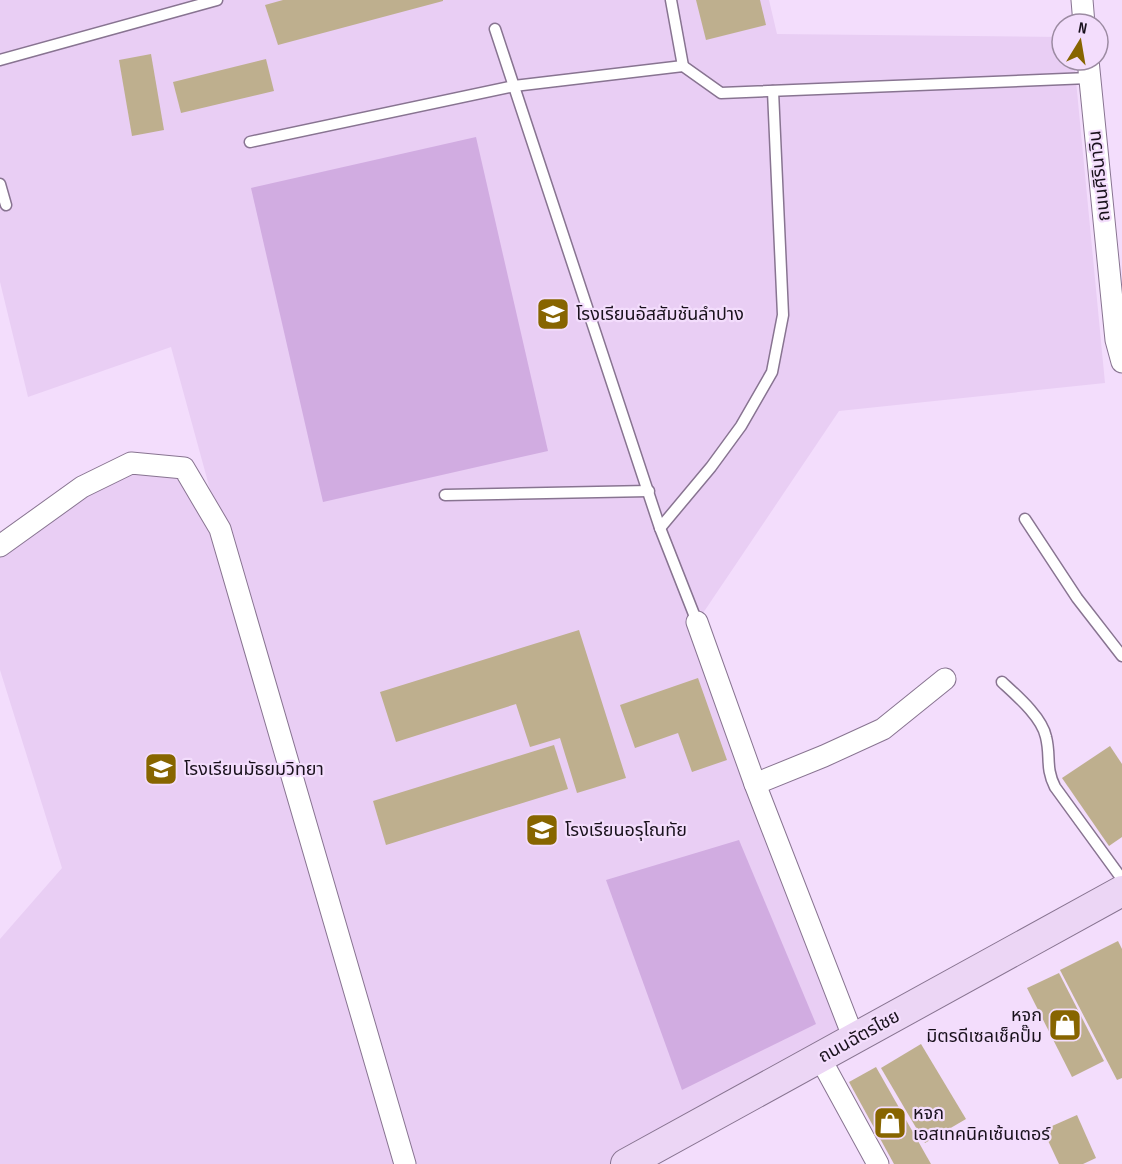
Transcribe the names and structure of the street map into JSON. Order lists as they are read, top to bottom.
{
  "streets": {
    "main road": ["ถนนฉัตรไชย"],
    "street": ["ถนนศิรินาวิน"]
  },
  "places": {
    "school or university": ["โรงเรียนอัสสัมชันลำปาง", "โรงเรียนมัธยมวิทยา", "โรงเรียนอรุโณทัย"],
    "shop": ["หจก มิตรดีเซลเช็คปั๊ม", "หจก เอสเทคนิคเซ้นเตอร์"]
  },
  "north": "top"
}
